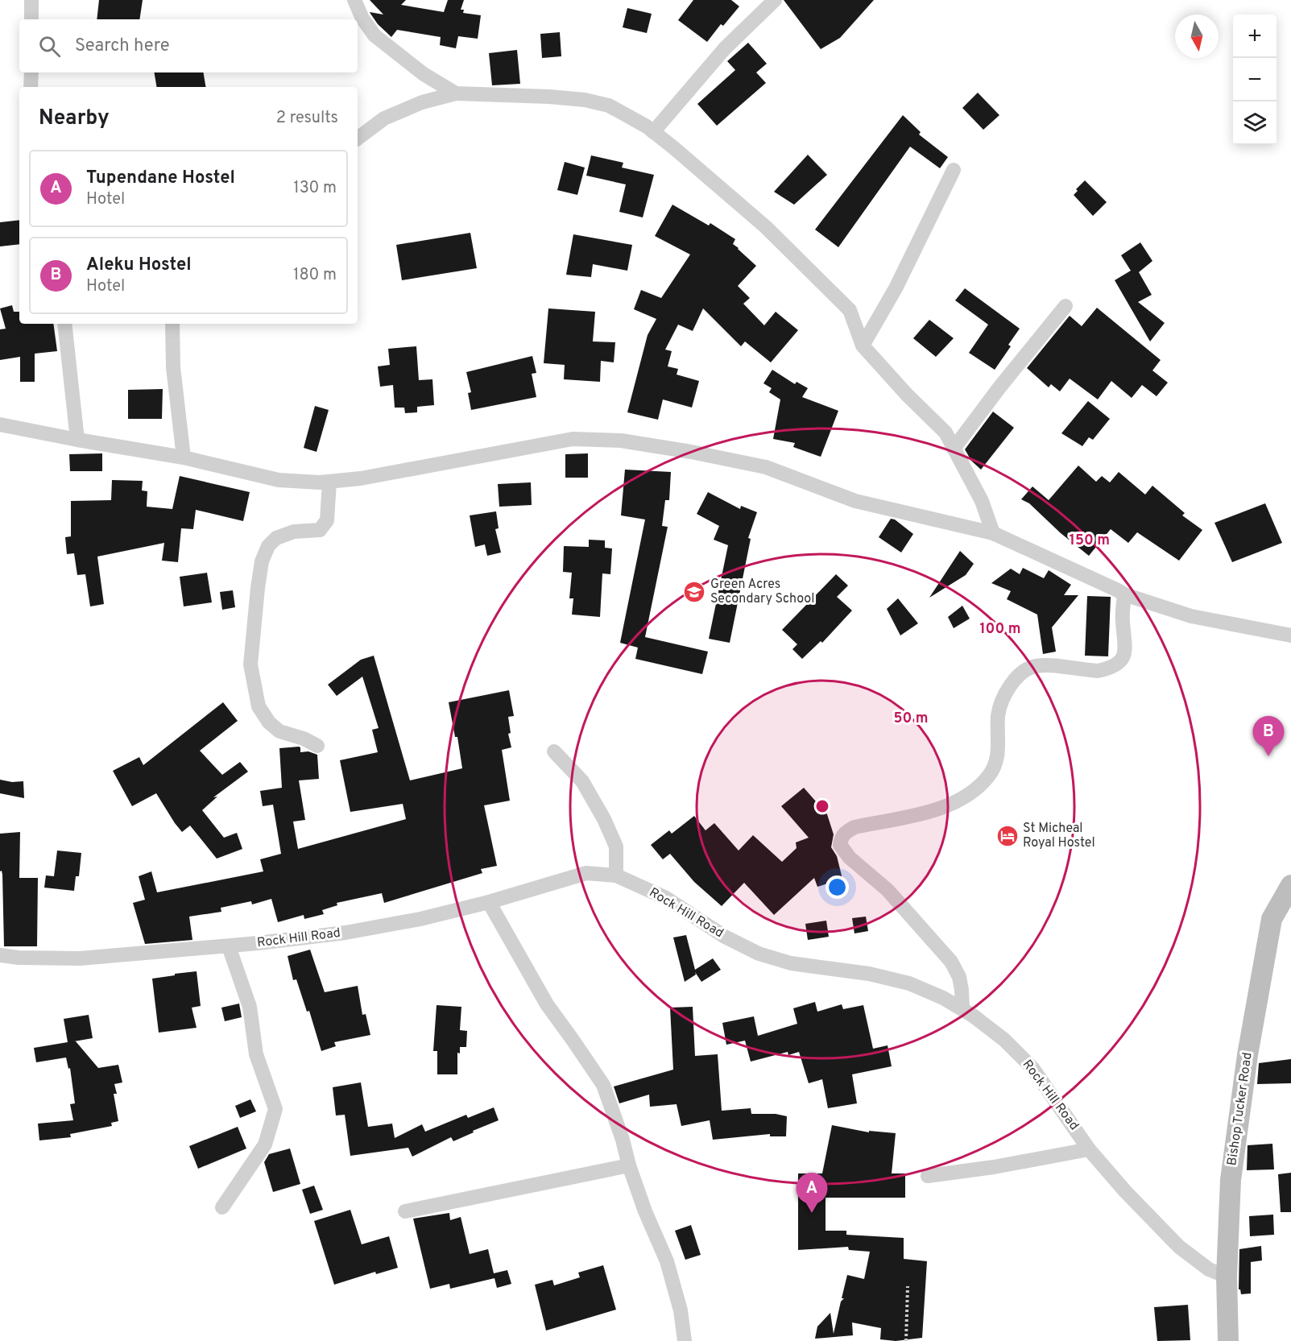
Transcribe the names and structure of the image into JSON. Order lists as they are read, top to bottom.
{
  "streets": {
    "main road": ["Bishop Tucker Road"],
    "street": ["Rock Hill Road"]
  },
  "crossings": [
    ["Rock Hill Road", "Bishop Tucker Road"]
  ],
  "places": {
    "school or university": ["Green Acres Secondary School"],
    "hotel": ["St Micheal Royal Hostel"]
  },
  "north": "bottom",
  "page": {
    "map_buttons": ["+", "−"],
    "search": "Search here",
    "heading": ["Nearby", "2 results"],
    "list": [
      {
        "mark": "A",
        "name": "Tupendane Hostel",
        "note": "Hotel",
        "value": "130 m"
      },
      {
        "mark": "B",
        "name": "Aleku Hostel",
        "note": "Hotel",
        "value": "180 m"
      }
    ],
    "pins": ["B", "A"]
  },
  "rings": ["150 m", "100 m", "50 m"]
}
